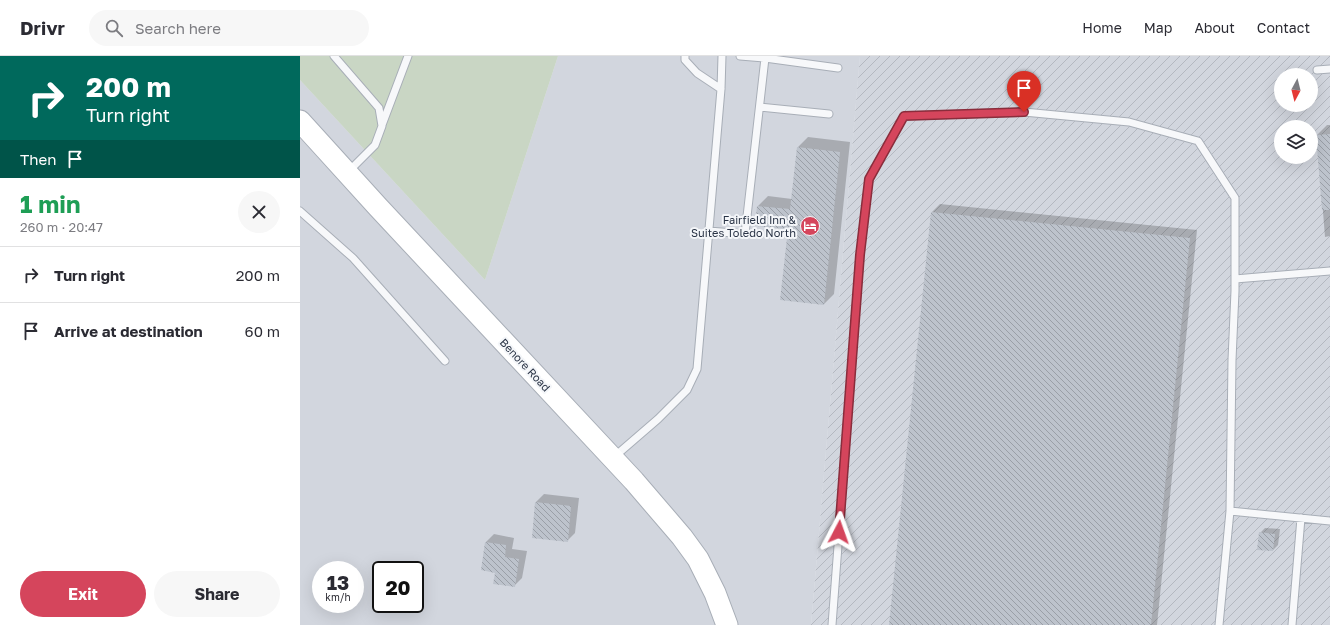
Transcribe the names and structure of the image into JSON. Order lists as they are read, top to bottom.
{
  "streets": {
    "main road": ["Benore Road"]
  },
  "places": {
    "hotel": ["Fairfield Inn & Suites Toledo North"]
  },
  "north": "bottom",
  "page": {
    "header": "Drivr",
    "search": "Search here",
    "nav": [
      "Home",
      "Map",
      "About",
      "Contact"
    ],
    "turn": ["200 m", "Turn right"],
    "then": "Then",
    "heading": ["1 min", "260 m · 20:47"],
    "list": [
      {
        "name": "Turn right",
        "value": "200 m"
      },
      {
        "name": "Arrive at destination",
        "value": "60 m"
      }
    ],
    "speed": "13 km/h",
    "limit": "20",
    "buttons": ["Exit", "Share"]
  }
}
